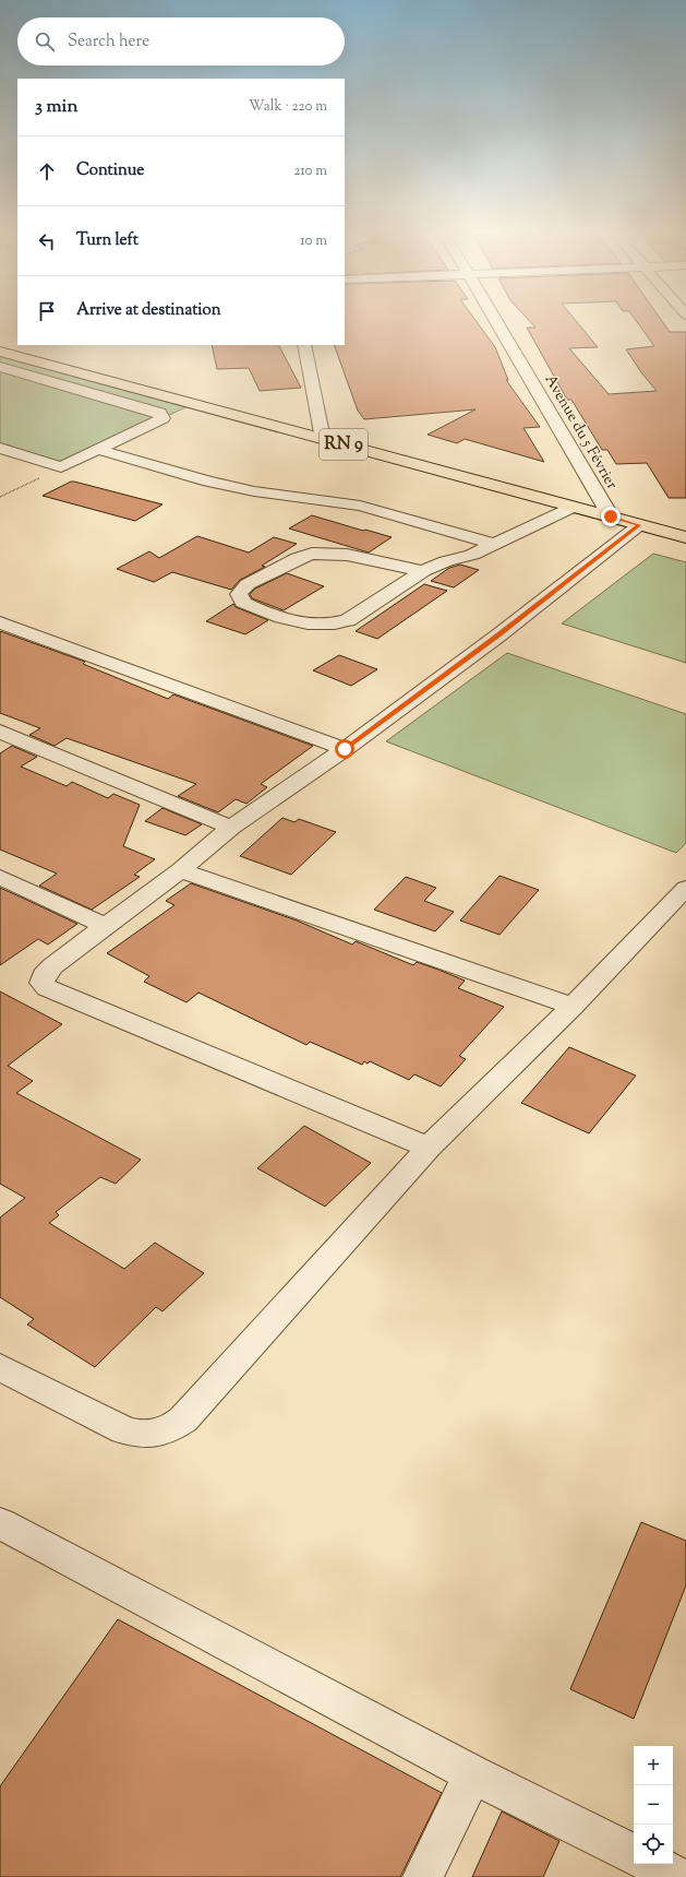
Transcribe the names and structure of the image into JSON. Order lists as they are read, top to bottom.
{
  "streets": {
    "main road": ["RN 9"],
    "street": ["Avenue du 5 Février"]
  },
  "crossings": [
    ["Avenue du 5 Février", "RN 9"]
  ],
  "page": {
    "search": "Search here",
    "heading": ["3 min", "Walk · 220 m"],
    "list": [
      ["Continue", "210 m"],
      ["Turn left", "10 m"],
      "Arrive at destination"
    ],
    "map_buttons": ["+", "−"]
  }
}
